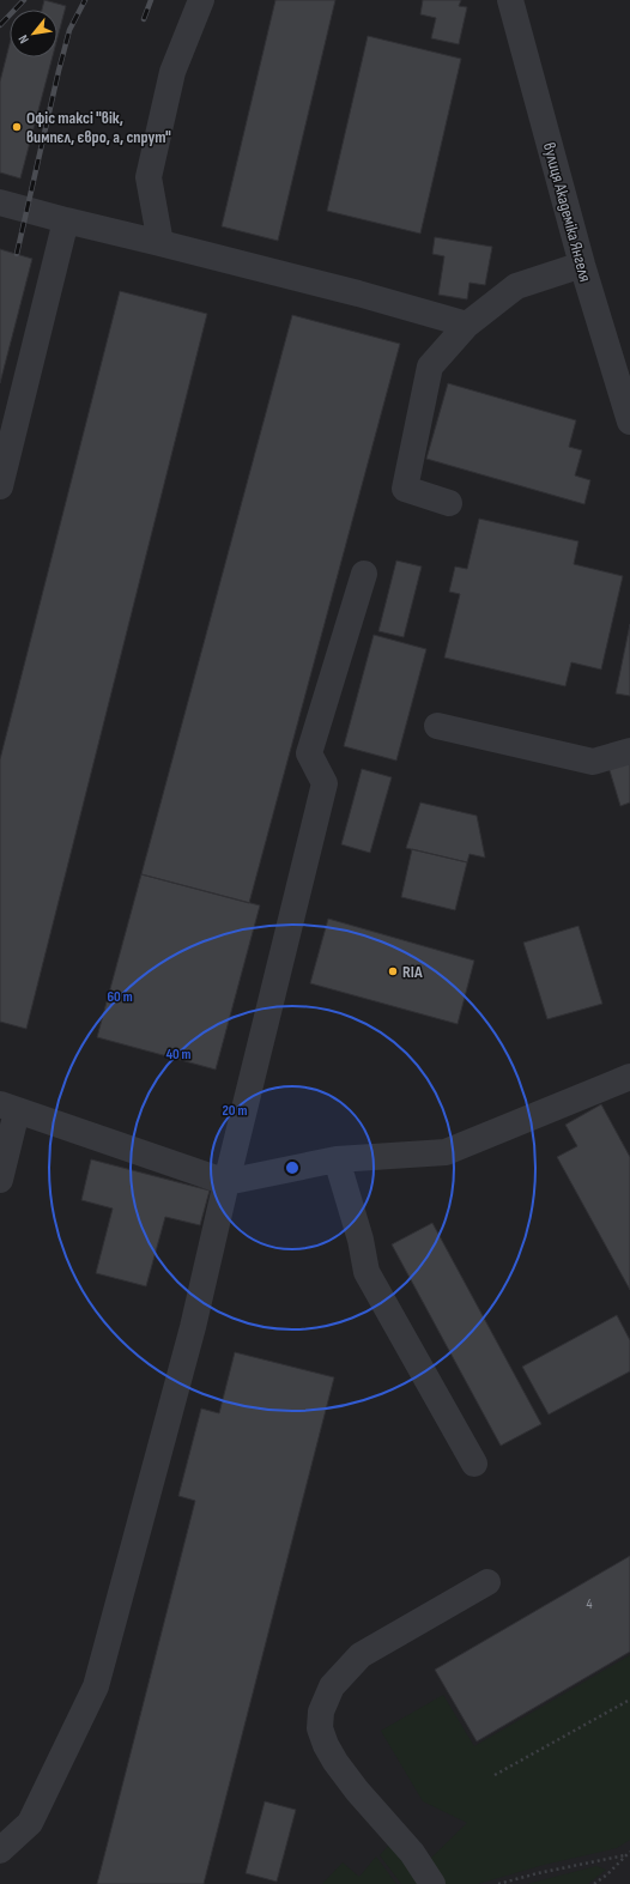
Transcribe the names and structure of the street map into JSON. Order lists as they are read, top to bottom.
{
  "streets": {
    "street": ["вулиця Академіка Янгеля"]
  },
  "places": ["Офіс таксі \"вік, вимпєл, євро, а, спрут\"", "RIA"],
  "house_numbers": ["4"],
  "north": "bottom left",
  "rings": ["60 m", "40 m", "20 m"]
}
